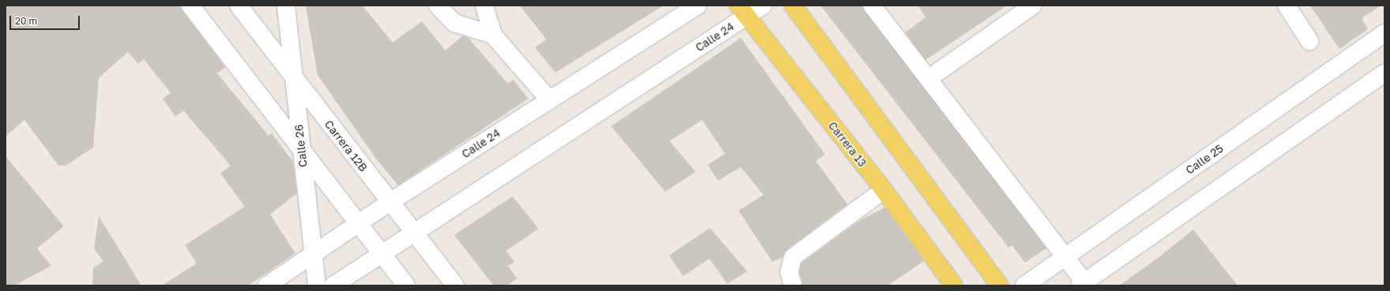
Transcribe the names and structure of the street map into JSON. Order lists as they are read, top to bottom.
{
  "streets": {
    "main road": ["Carrera 13"],
    "street": [
      "Calle 24",
      "Calle 26",
      "Carrera 12B",
      "Calle 25"
    ]
  },
  "crossings": [
    ["Calle 24", "Carrera 13"],
    ["Calle 24", "Calle 26"],
    ["Calle 24", "Carrera 12B"],
    ["Calle 26", "Carrera 12B"]
  ],
  "scale_bar": "20 m"
}
